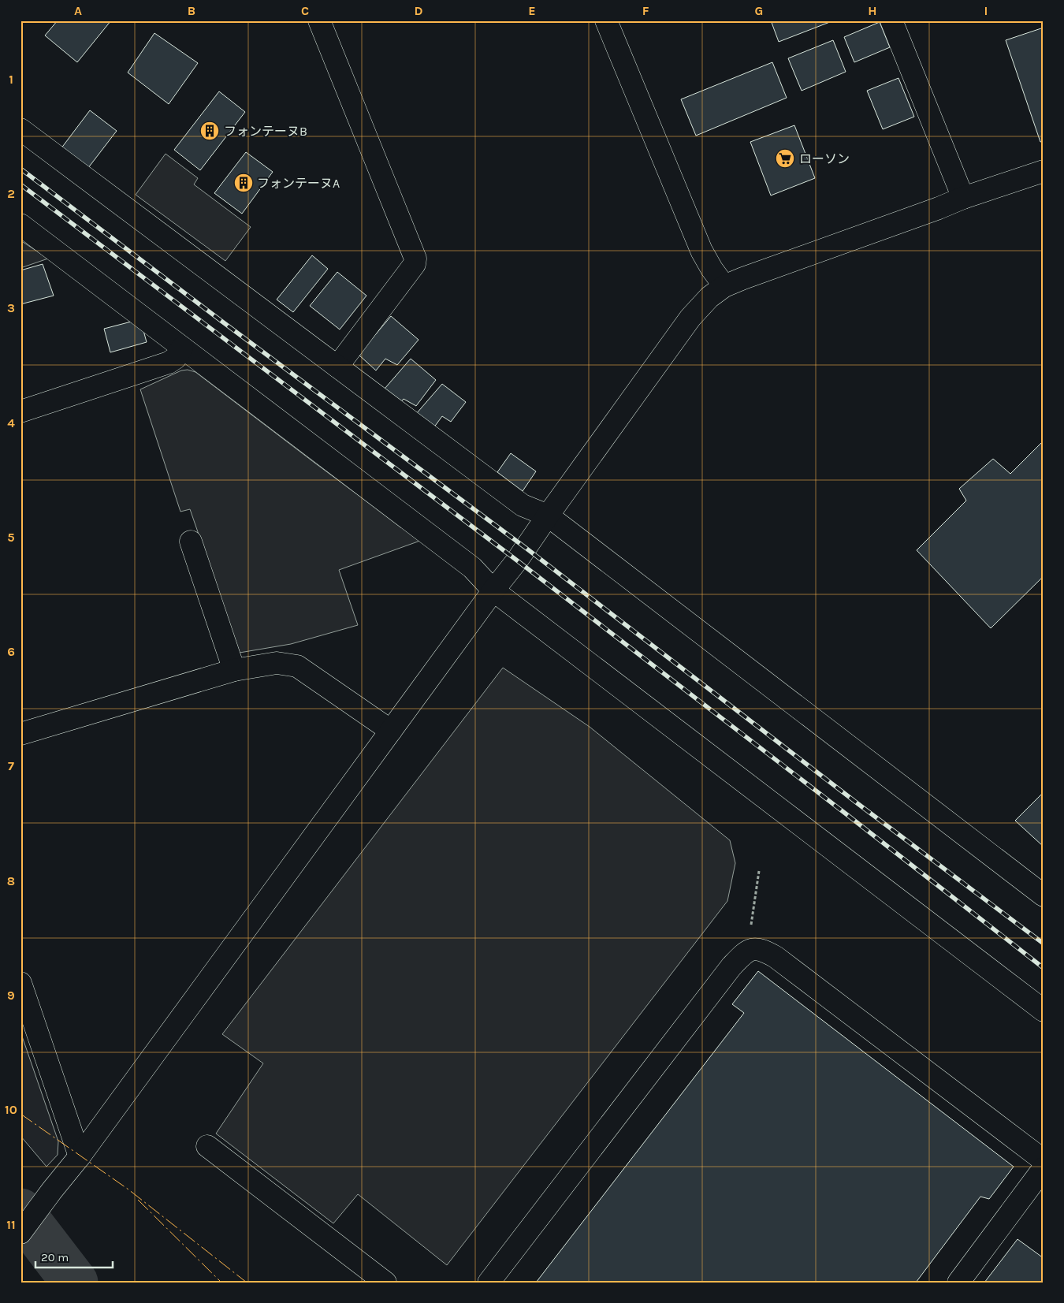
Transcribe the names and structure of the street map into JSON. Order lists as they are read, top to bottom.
{
  "places": {
    "building": ["フォンテーヌB", "フォンテーヌA"],
    "supermarket": ["ローソン"]
  },
  "scale_bar": "20 m",
  "grid": {
    "columns": [
      "A",
      "B",
      "C",
      "D",
      "E",
      "F",
      "G",
      "H",
      "I"
    ],
    "rows": [
      "1",
      "2",
      "3",
      "4",
      "5",
      "6",
      "7",
      "8",
      "9",
      "10",
      "11"
    ]
  }
}
